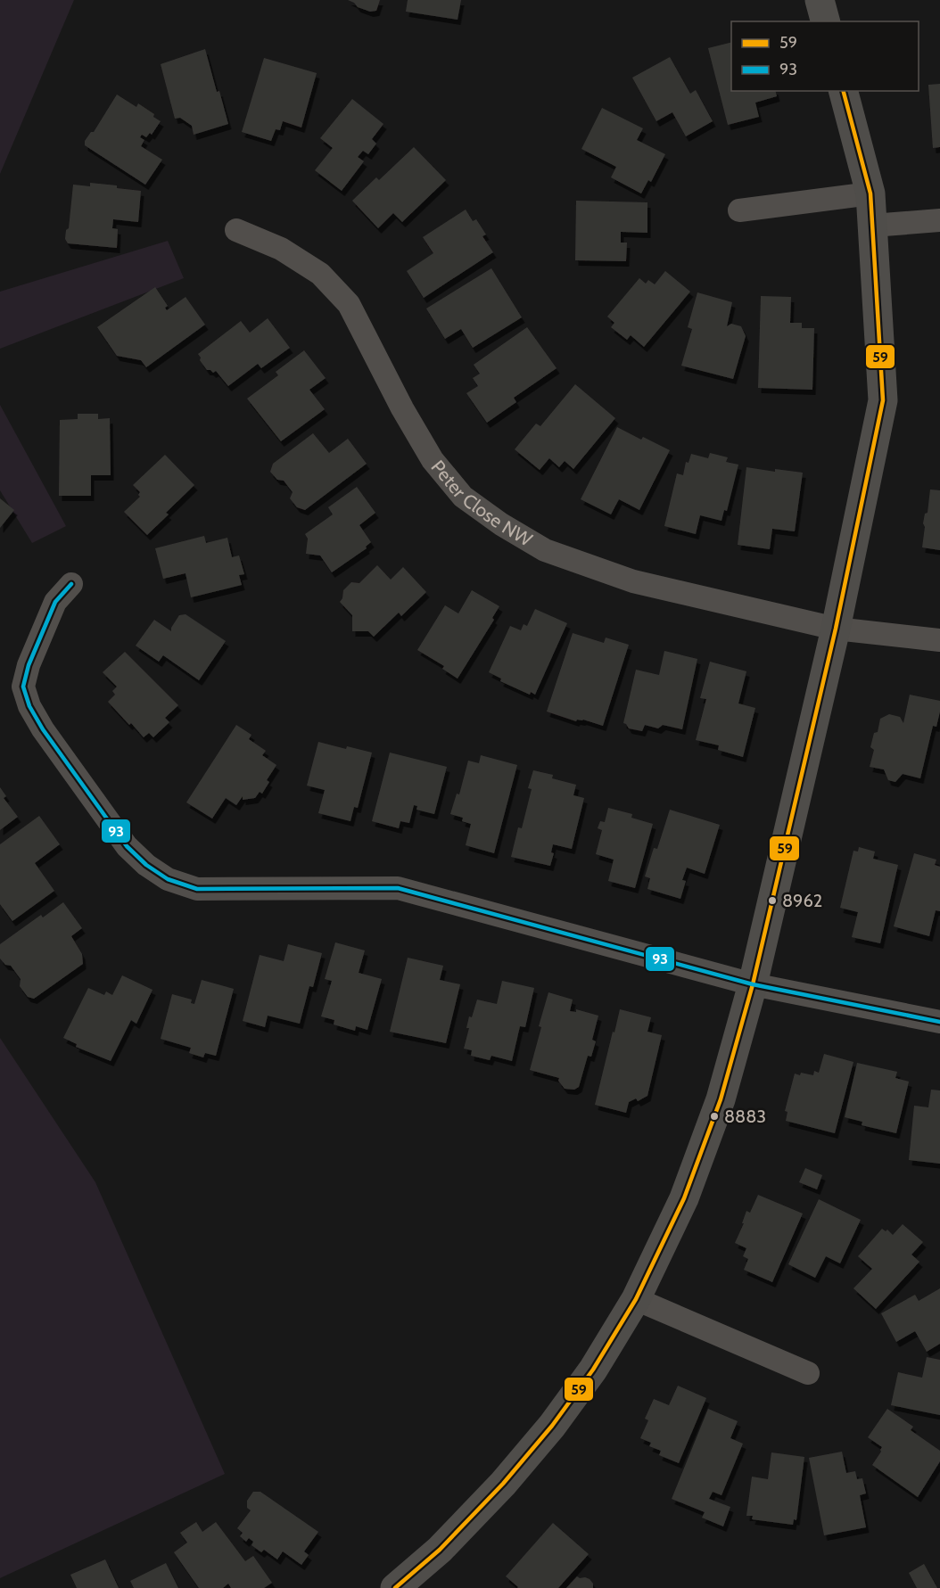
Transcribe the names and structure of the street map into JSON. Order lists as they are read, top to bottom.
{
  "streets": {
    "street": ["Peter Close NW"]
  },
  "places": ["8962", "8883"],
  "lines": ["transit line 59", "transit line 93"],
  "legend": ["59", "93"]
}
